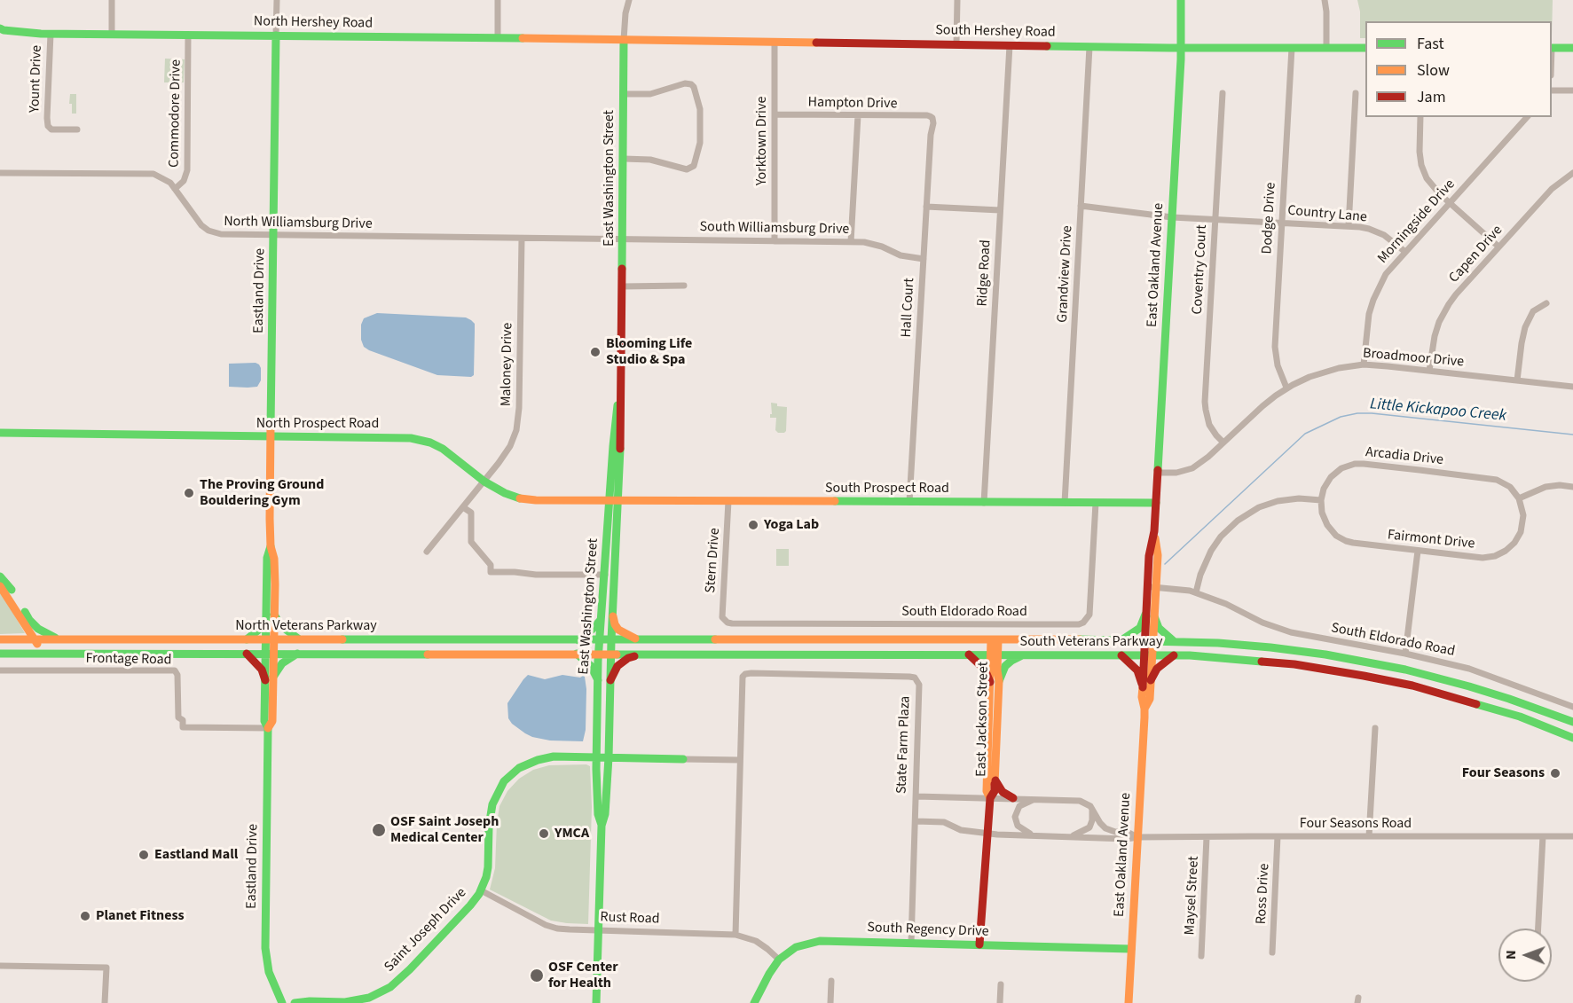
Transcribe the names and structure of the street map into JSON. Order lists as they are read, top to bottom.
{
  "streets": {
    "main road": [
      "North Hershey Road",
      "South Hershey Road",
      "East Washington Street",
      "East Oakland Avenue",
      "Eastland Drive",
      "North Prospect Road",
      "South Prospect Road",
      "North Veterans Parkway",
      "South Veterans Parkway",
      "East Jackson Street",
      "Saint Joseph Drive",
      "South Regency Drive"
    ],
    "street": [
      "Yount Drive",
      "Hampton Drive",
      "Commodore Drive",
      "Yorktown Drive",
      "Country Lane",
      "Dodge Drive",
      "Morningside Drive",
      "North Williamsburg Drive",
      "South Williamsburg Drive",
      "Capen Drive",
      "Coventry Court",
      "Ridge Road",
      "Grandview Drive",
      "Hall Court",
      "Broadmoor Drive",
      "Maloney Drive",
      "Arcadia Drive",
      "Fairmont Drive",
      "Stern Drive",
      "South Eldorado Road",
      "Frontage Road",
      "State Farm Plaza",
      "Four Seasons Road",
      "Ross Drive",
      "Maysel Street",
      "Rust Road"
    ]
  },
  "crossings": [
    ["North Hershey Road", "South Hershey Road"],
    ["North Hershey Road", "Yount Drive"],
    ["North Hershey Road", "Commodore Drive"],
    ["North Hershey Road", "East Washington Street"],
    ["North Hershey Road", "Eastland Drive"],
    ["South Hershey Road", "Yorktown Drive"],
    ["South Hershey Road", "East Washington Street"],
    ["South Hershey Road", "Dodge Drive"],
    ["South Hershey Road", "East Oakland Avenue"],
    ["South Hershey Road", "Ridge Road"],
    ["South Hershey Road", "Grandview Drive"],
    ["Hampton Drive", "Yorktown Drive"],
    ["Hampton Drive", "Hall Court"],
    ["Commodore Drive", "North Williamsburg Drive"],
    ["Yorktown Drive", "South Williamsburg Drive"],
    ["East Washington Street", "North Williamsburg Drive"],
    ["East Washington Street", "South Williamsburg Drive"],
    ["East Washington Street", "North Prospect Road"],
    ["East Washington Street", "South Prospect Road"],
    ["East Washington Street", "North Veterans Parkway"],
    ["East Washington Street", "South Veterans Parkway"],
    ["East Washington Street", "Rust Road"],
    ["East Washington Street", "Saint Joseph Drive"],
    ["Country Lane", "Dodge Drive"],
    ["Country Lane", "Morningside Drive"],
    ["Country Lane", "East Oakland Avenue"],
    ["Country Lane", "Coventry Court"],
    ["Country Lane", "Grandview Drive"],
    ["Dodge Drive", "Broadmoor Drive"],
    ["Morningside Drive", "Broadmoor Drive"],
    ["North Williamsburg Drive", "South Williamsburg Drive"],
    ["North Williamsburg Drive", "Eastland Drive"],
    ["North Williamsburg Drive", "Maloney Drive"],
    ["South Williamsburg Drive", "Hall Court"],
    ["Capen Drive", "Broadmoor Drive"],
    ["East Oakland Avenue", "Broadmoor Drive"],
    ["East Oakland Avenue", "South Prospect Road"],
    ["East Oakland Avenue", "South Eldorado Road"],
    ["East Oakland Avenue", "South Veterans Parkway"],
    ["East Oakland Avenue", "Four Seasons Road"],
    ["East Oakland Avenue", "South Regency Drive"],
    ["Coventry Court", "Broadmoor Drive"],
    ["Ridge Road", "South Prospect Road"],
    ["Grandview Drive", "South Prospect Road"],
    ["Eastland Drive", "North Prospect Road"],
    ["Eastland Drive", "North Veterans Parkway"],
    ["Eastland Drive", "Frontage Road"],
    ["Hall Court", "South Prospect Road"],
    ["Maloney Drive", "North Prospect Road"],
    ["North Prospect Road", "South Prospect Road"],
    ["Arcadia Drive", "Fairmont Drive"],
    ["South Prospect Road", "Stern Drive"],
    ["South Prospect Road", "South Eldorado Road"],
    ["Stern Drive", "South Eldorado Road"],
    ["North Veterans Parkway", "South Veterans Parkway"],
    ["South Veterans Parkway", "East Jackson Street"],
    ["East Jackson Street", "Four Seasons Road"],
    ["East Jackson Street", "South Regency Drive"],
    ["State Farm Plaza", "Four Seasons Road"],
    ["State Farm Plaza", "Rust Road"],
    ["State Farm Plaza", "South Regency Drive"],
    ["Four Seasons Road", "Ross Drive"],
    ["Four Seasons Road", "Maysel Street"],
    ["Rust Road", "Saint Joseph Drive"],
    ["Rust Road", "South Regency Drive"]
  ],
  "water": ["Little Kickapoo Creek"],
  "places": [
    "Blooming Life Studio & Spa",
    "The Proving Ground Bouldering Gym",
    "Yoga Lab",
    "Four Seasons",
    "OSF Saint Joseph Medical Center",
    "YMCA",
    "Eastland Mall",
    "Planet Fitness",
    "OSF Center for Health"
  ],
  "legend": ["Fast", "Slow", "Jam"],
  "north": "left"
}
